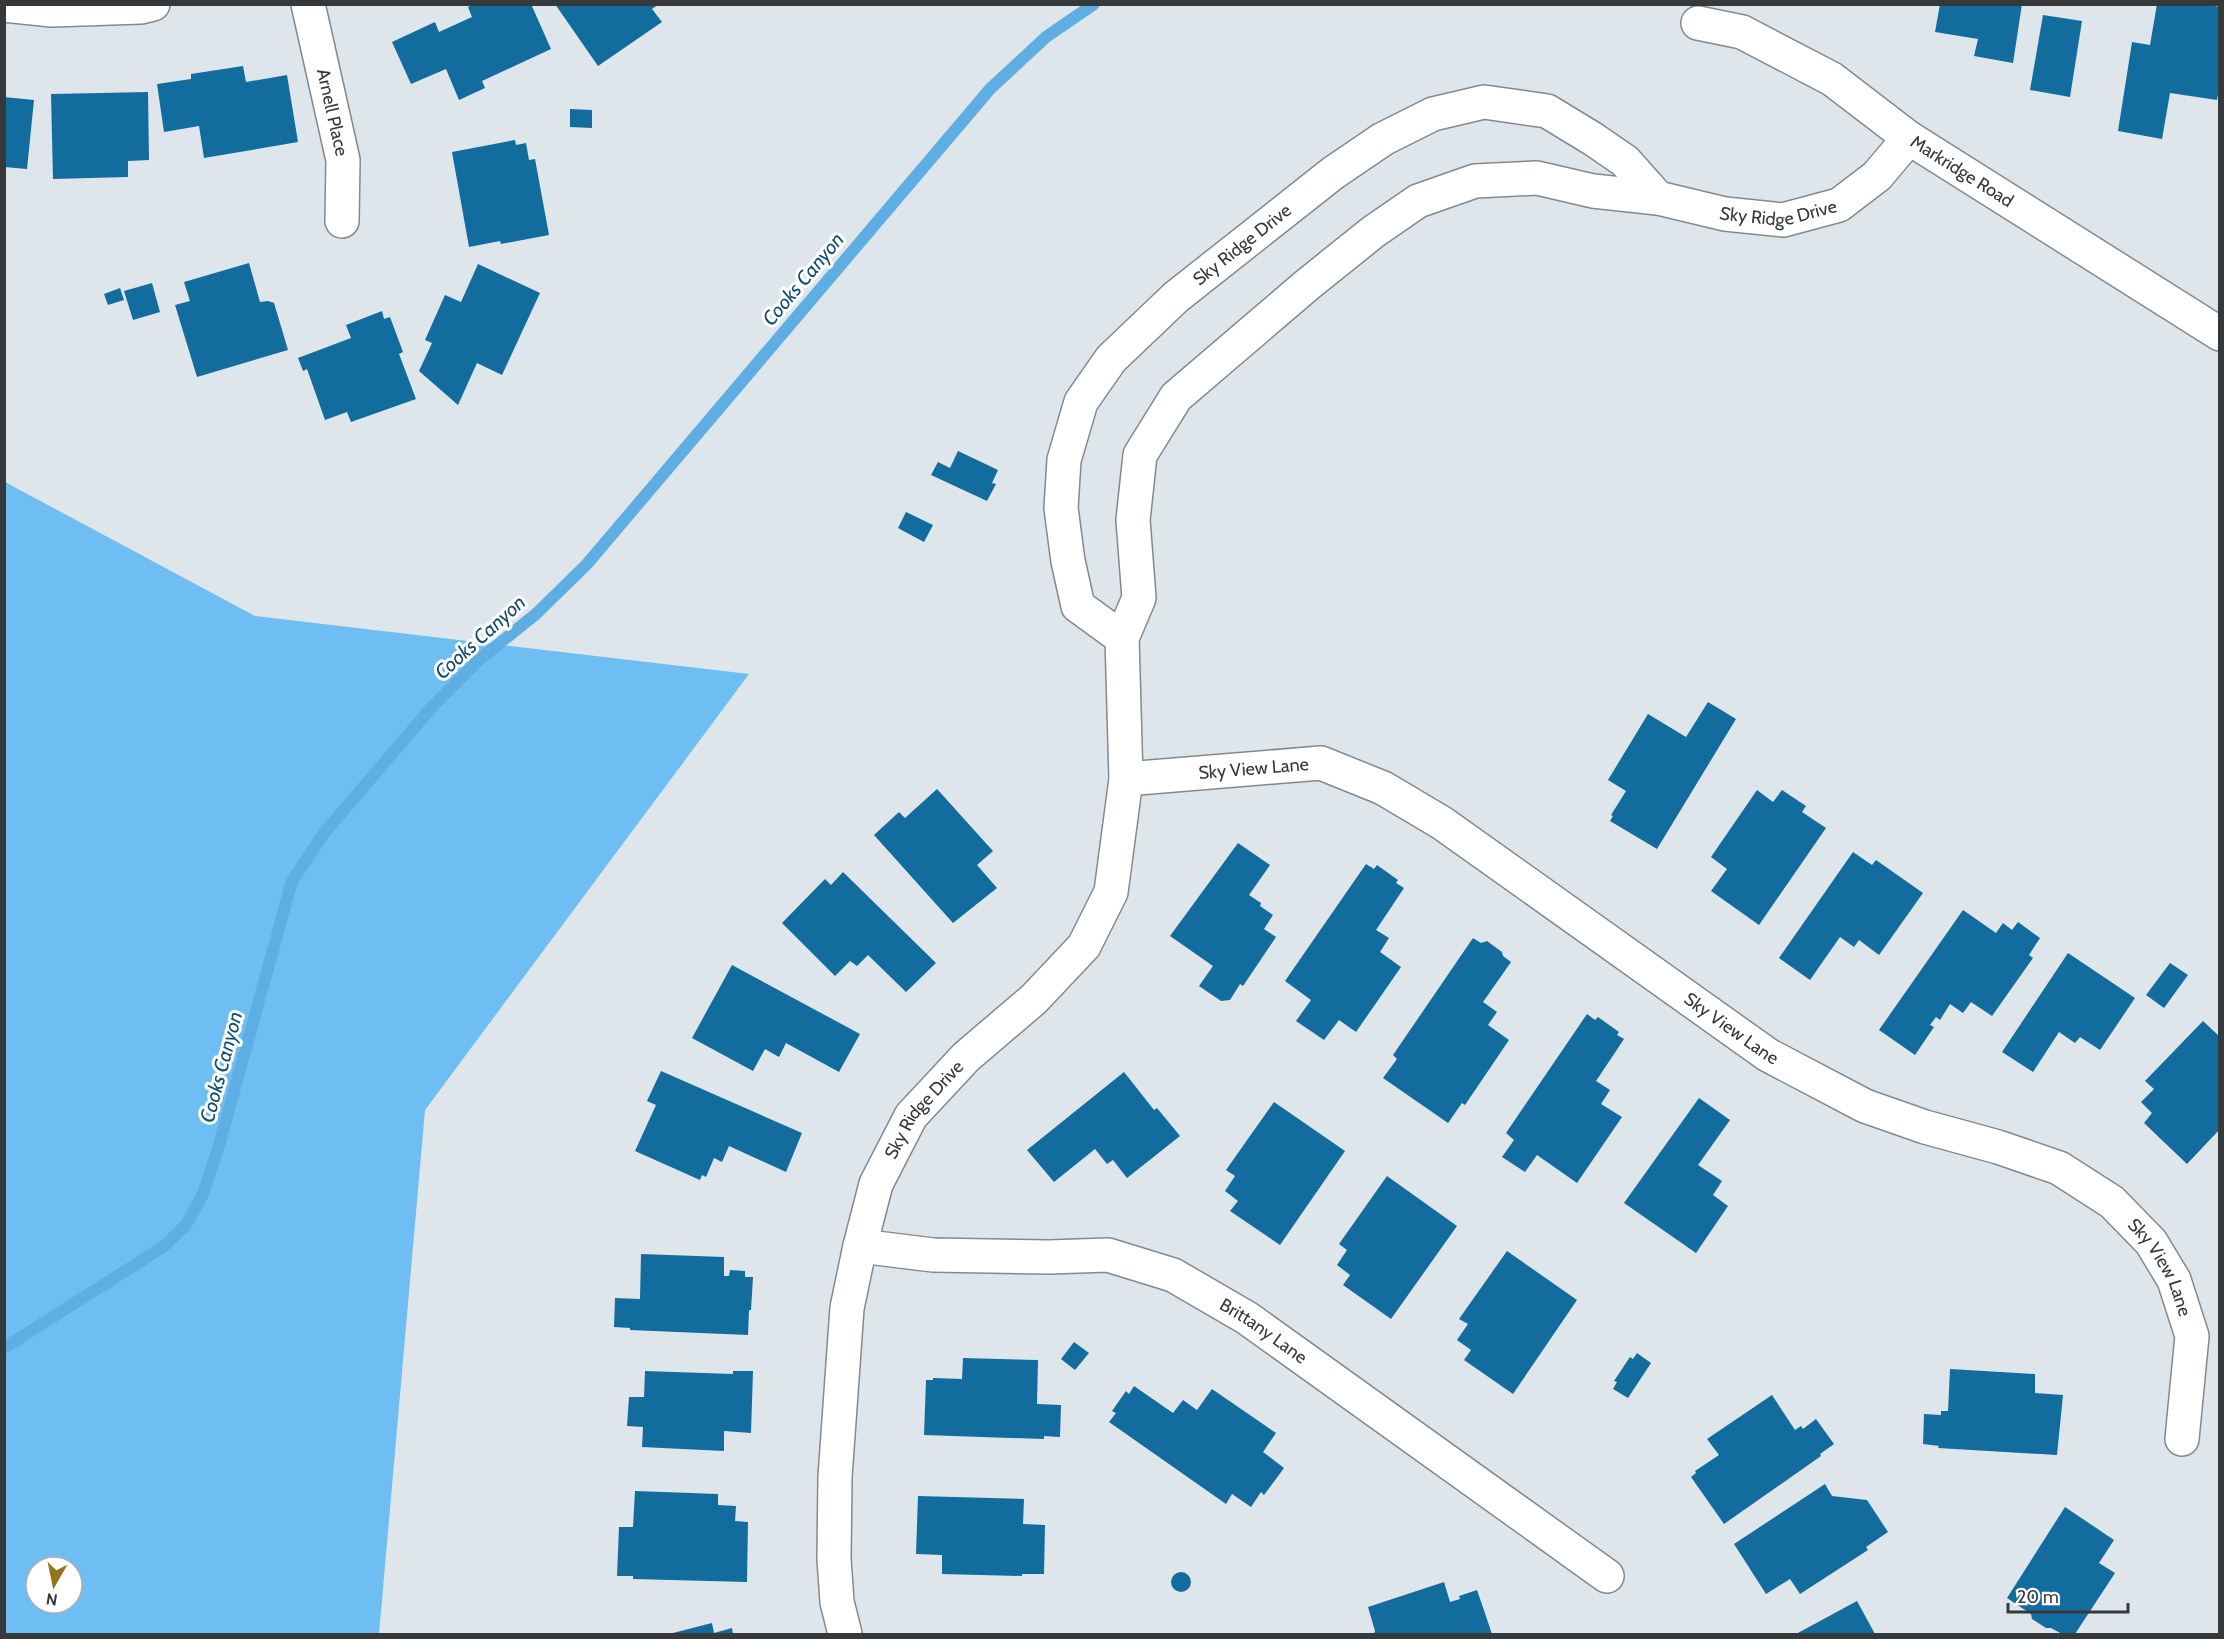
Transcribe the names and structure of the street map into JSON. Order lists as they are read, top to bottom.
{
  "streets": {
    "street": [
      "Arnell Place",
      "Markridge Road",
      "Sky Ridge Drive",
      "Sky View Lane",
      "Brittany Lane"
    ]
  },
  "crossings": [
    ["Markridge Road", "Sky Ridge Drive"],
    ["Sky Ridge Drive", "Sky View Lane"],
    ["Sky Ridge Drive", "Brittany Lane"]
  ],
  "water": ["Cooks Canyon"],
  "scale_bar": "20 m",
  "north": "bottom"
}
